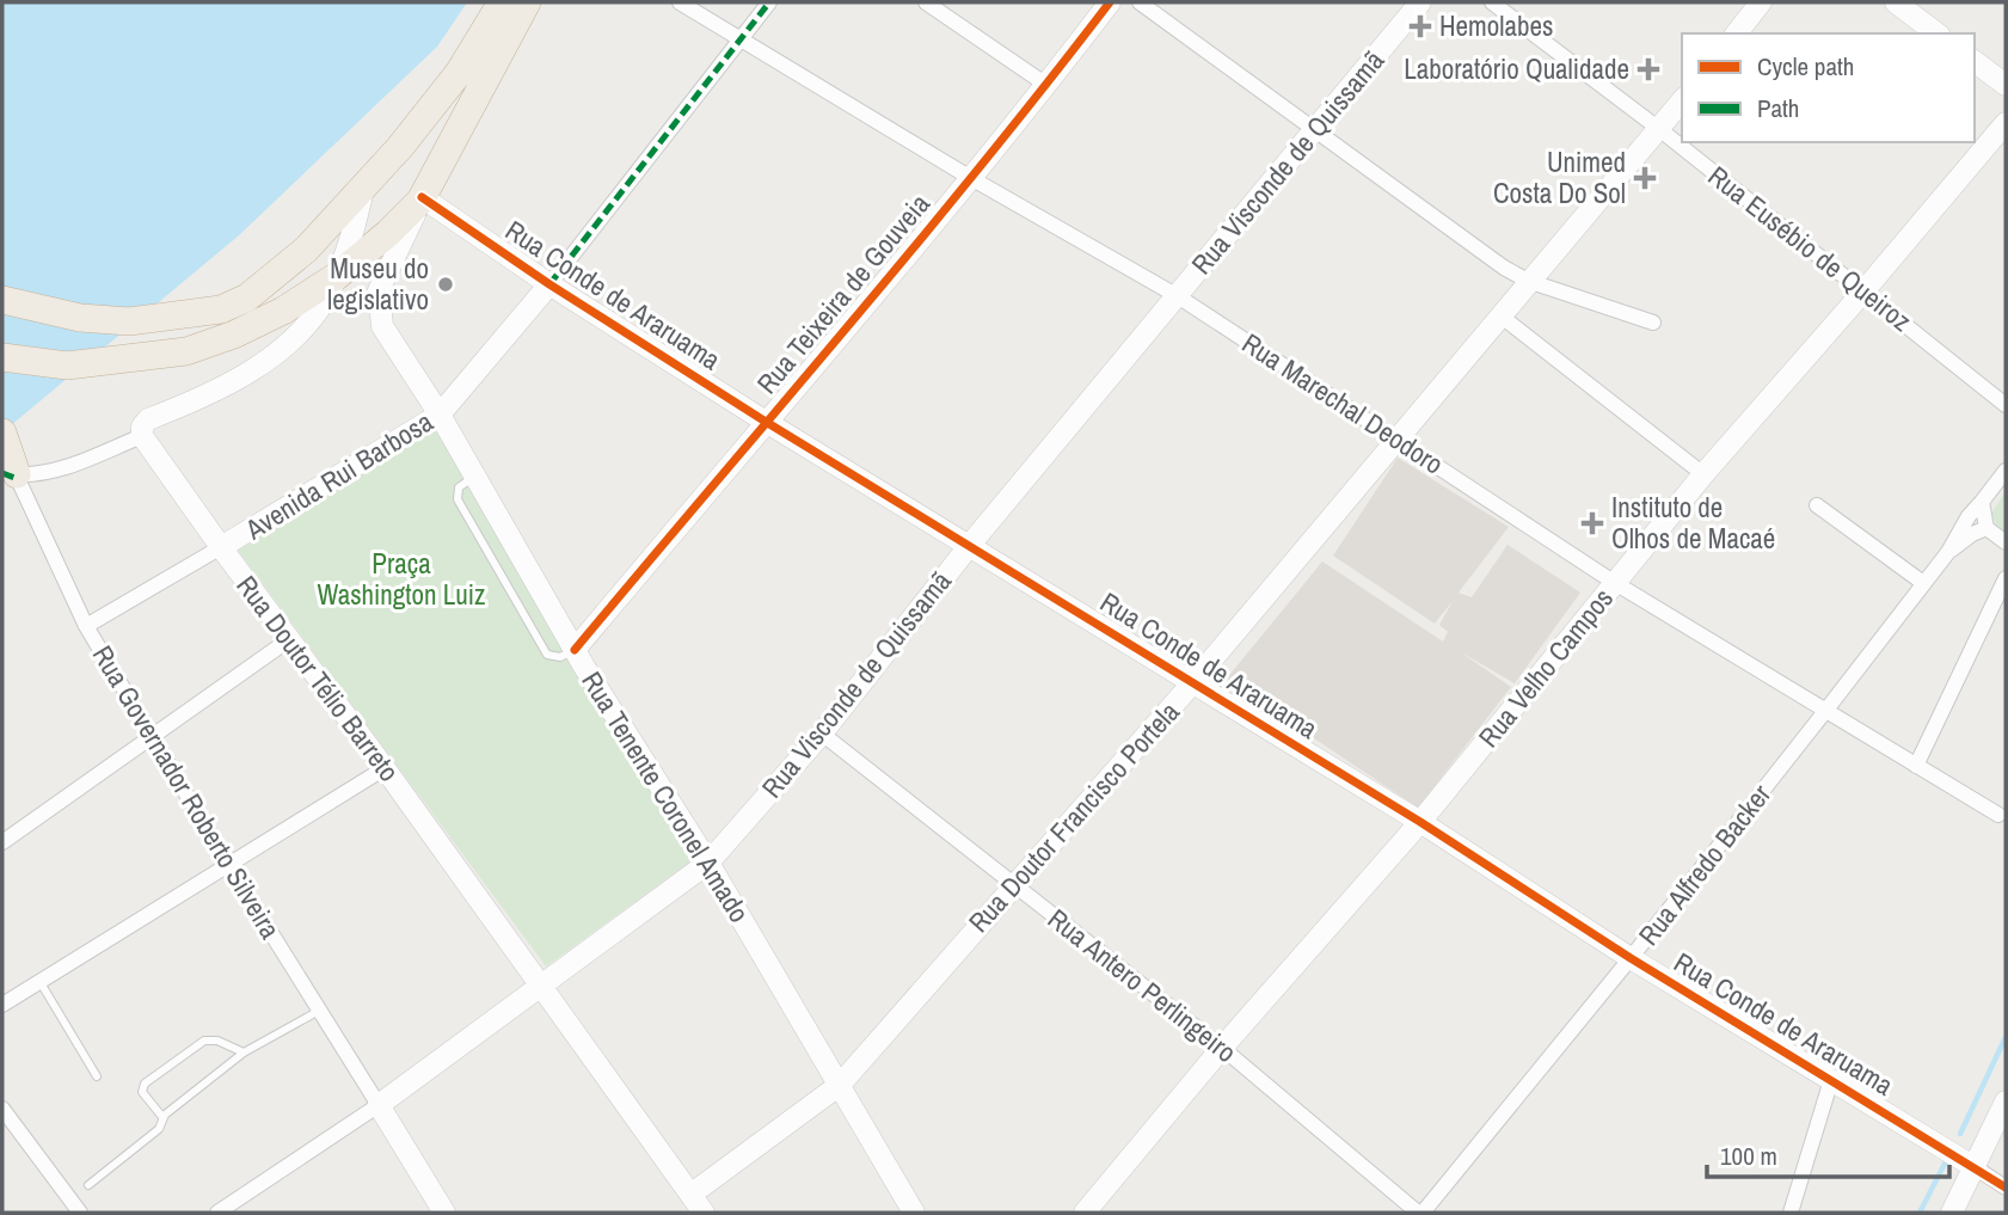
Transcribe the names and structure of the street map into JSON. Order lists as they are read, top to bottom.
{
  "streets": {
    "street": [
      "Rua Visconde de Quissamã",
      "Rua Eusébio de Queiroz",
      "Rua Teixeira de Gouveia",
      "Rua Conde de Araruama",
      "Rua Marechal Deodoro",
      "Avenida Rui Barbosa",
      "Rua Velho Campos",
      "Rua Doutor Télio Barreto",
      "Rua Governador Roberto Silveira",
      "Rua Tenente Coronel Amado",
      "Rua Doutor Francisco Portela",
      "Rua Alfredo Backer",
      "Rua Antero Perlingeiro"
    ]
  },
  "crossings": [
    ["Rua Visconde de Quissamã", "Rua Conde de Araruama"],
    ["Rua Visconde de Quissamã", "Rua Marechal Deodoro"],
    ["Rua Visconde de Quissamã", "Rua Doutor Télio Barreto"],
    ["Rua Visconde de Quissamã", "Rua Governador Roberto Silveira"],
    ["Rua Visconde de Quissamã", "Rua Tenente Coronel Amado"],
    ["Rua Visconde de Quissamã", "Rua Antero Perlingeiro"],
    ["Rua Eusébio de Queiroz", "Rua Velho Campos"],
    ["Rua Eusébio de Queiroz", "Rua Doutor Francisco Portela"],
    ["Rua Teixeira de Gouveia", "Rua Conde de Araruama"],
    ["Rua Teixeira de Gouveia", "Rua Marechal Deodoro"],
    ["Rua Teixeira de Gouveia", "Rua Tenente Coronel Amado"],
    ["Rua Conde de Araruama", "Avenida Rui Barbosa"],
    ["Rua Conde de Araruama", "Rua Velho Campos"],
    ["Rua Conde de Araruama", "Rua Tenente Coronel Amado"],
    ["Rua Conde de Araruama", "Rua Doutor Francisco Portela"],
    ["Rua Conde de Araruama", "Rua Alfredo Backer"],
    ["Rua Marechal Deodoro", "Avenida Rui Barbosa"],
    ["Rua Marechal Deodoro", "Rua Velho Campos"],
    ["Rua Marechal Deodoro", "Rua Doutor Francisco Portela"],
    ["Rua Marechal Deodoro", "Rua Alfredo Backer"],
    ["Avenida Rui Barbosa", "Rua Doutor Télio Barreto"],
    ["Avenida Rui Barbosa", "Rua Governador Roberto Silveira"],
    ["Avenida Rui Barbosa", "Rua Tenente Coronel Amado"],
    ["Rua Velho Campos", "Rua Antero Perlingeiro"],
    ["Rua Doutor Télio Barreto", "Rua Doutor Francisco Portela"],
    ["Rua Tenente Coronel Amado", "Rua Doutor Francisco Portela"],
    ["Rua Doutor Francisco Portela", "Rua Antero Perlingeiro"],
    ["Rua Alfredo Backer", "Rua Antero Perlingeiro"]
  ],
  "parks": ["Praça Washington Luiz"],
  "places": {
    "health": [
      "Hemolabes",
      "Laboratório Qualidade",
      "Unimed Costa Do Sol",
      "Instituto de Olhos de Macaé"
    ],
    "other": ["Museu do legislativo"]
  },
  "legend": ["Cycle path", "Path"],
  "scale_bar": "100 m"
}
